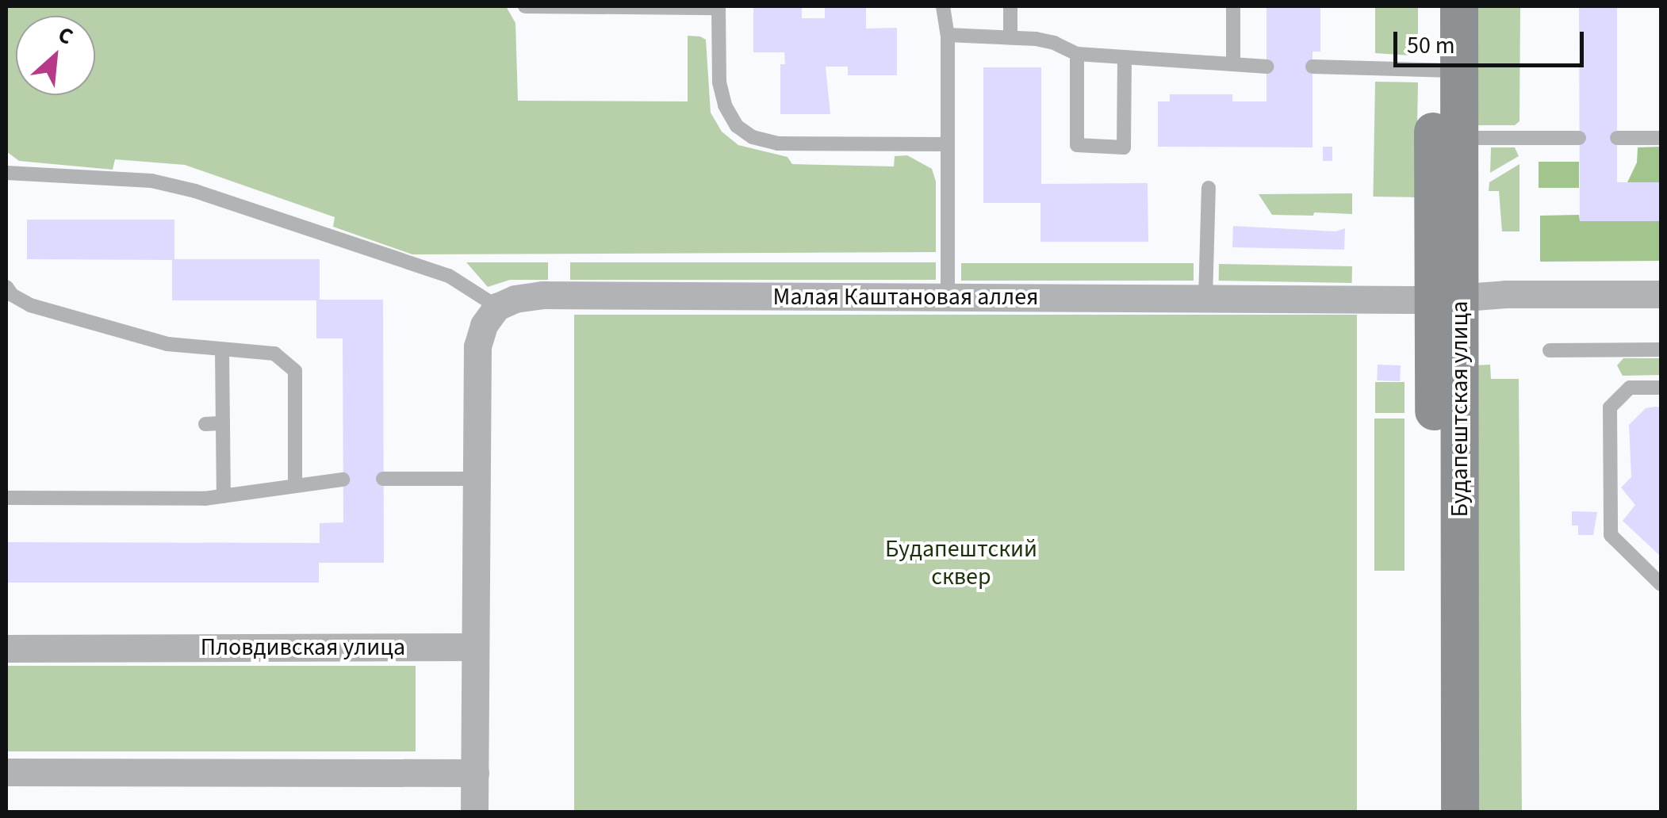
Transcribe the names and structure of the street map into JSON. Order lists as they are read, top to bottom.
{
  "streets": {
    "street": ["Малая Каштановая аллея", "Будапештская улица", "Пловдивская улица"]
  },
  "crossings": [
    ["Малая Каштановая аллея", "Будапештская улица"]
  ],
  "parks": ["Будапештский сквер"],
  "scale_bar": "50 m",
  "north": "top right"
}
